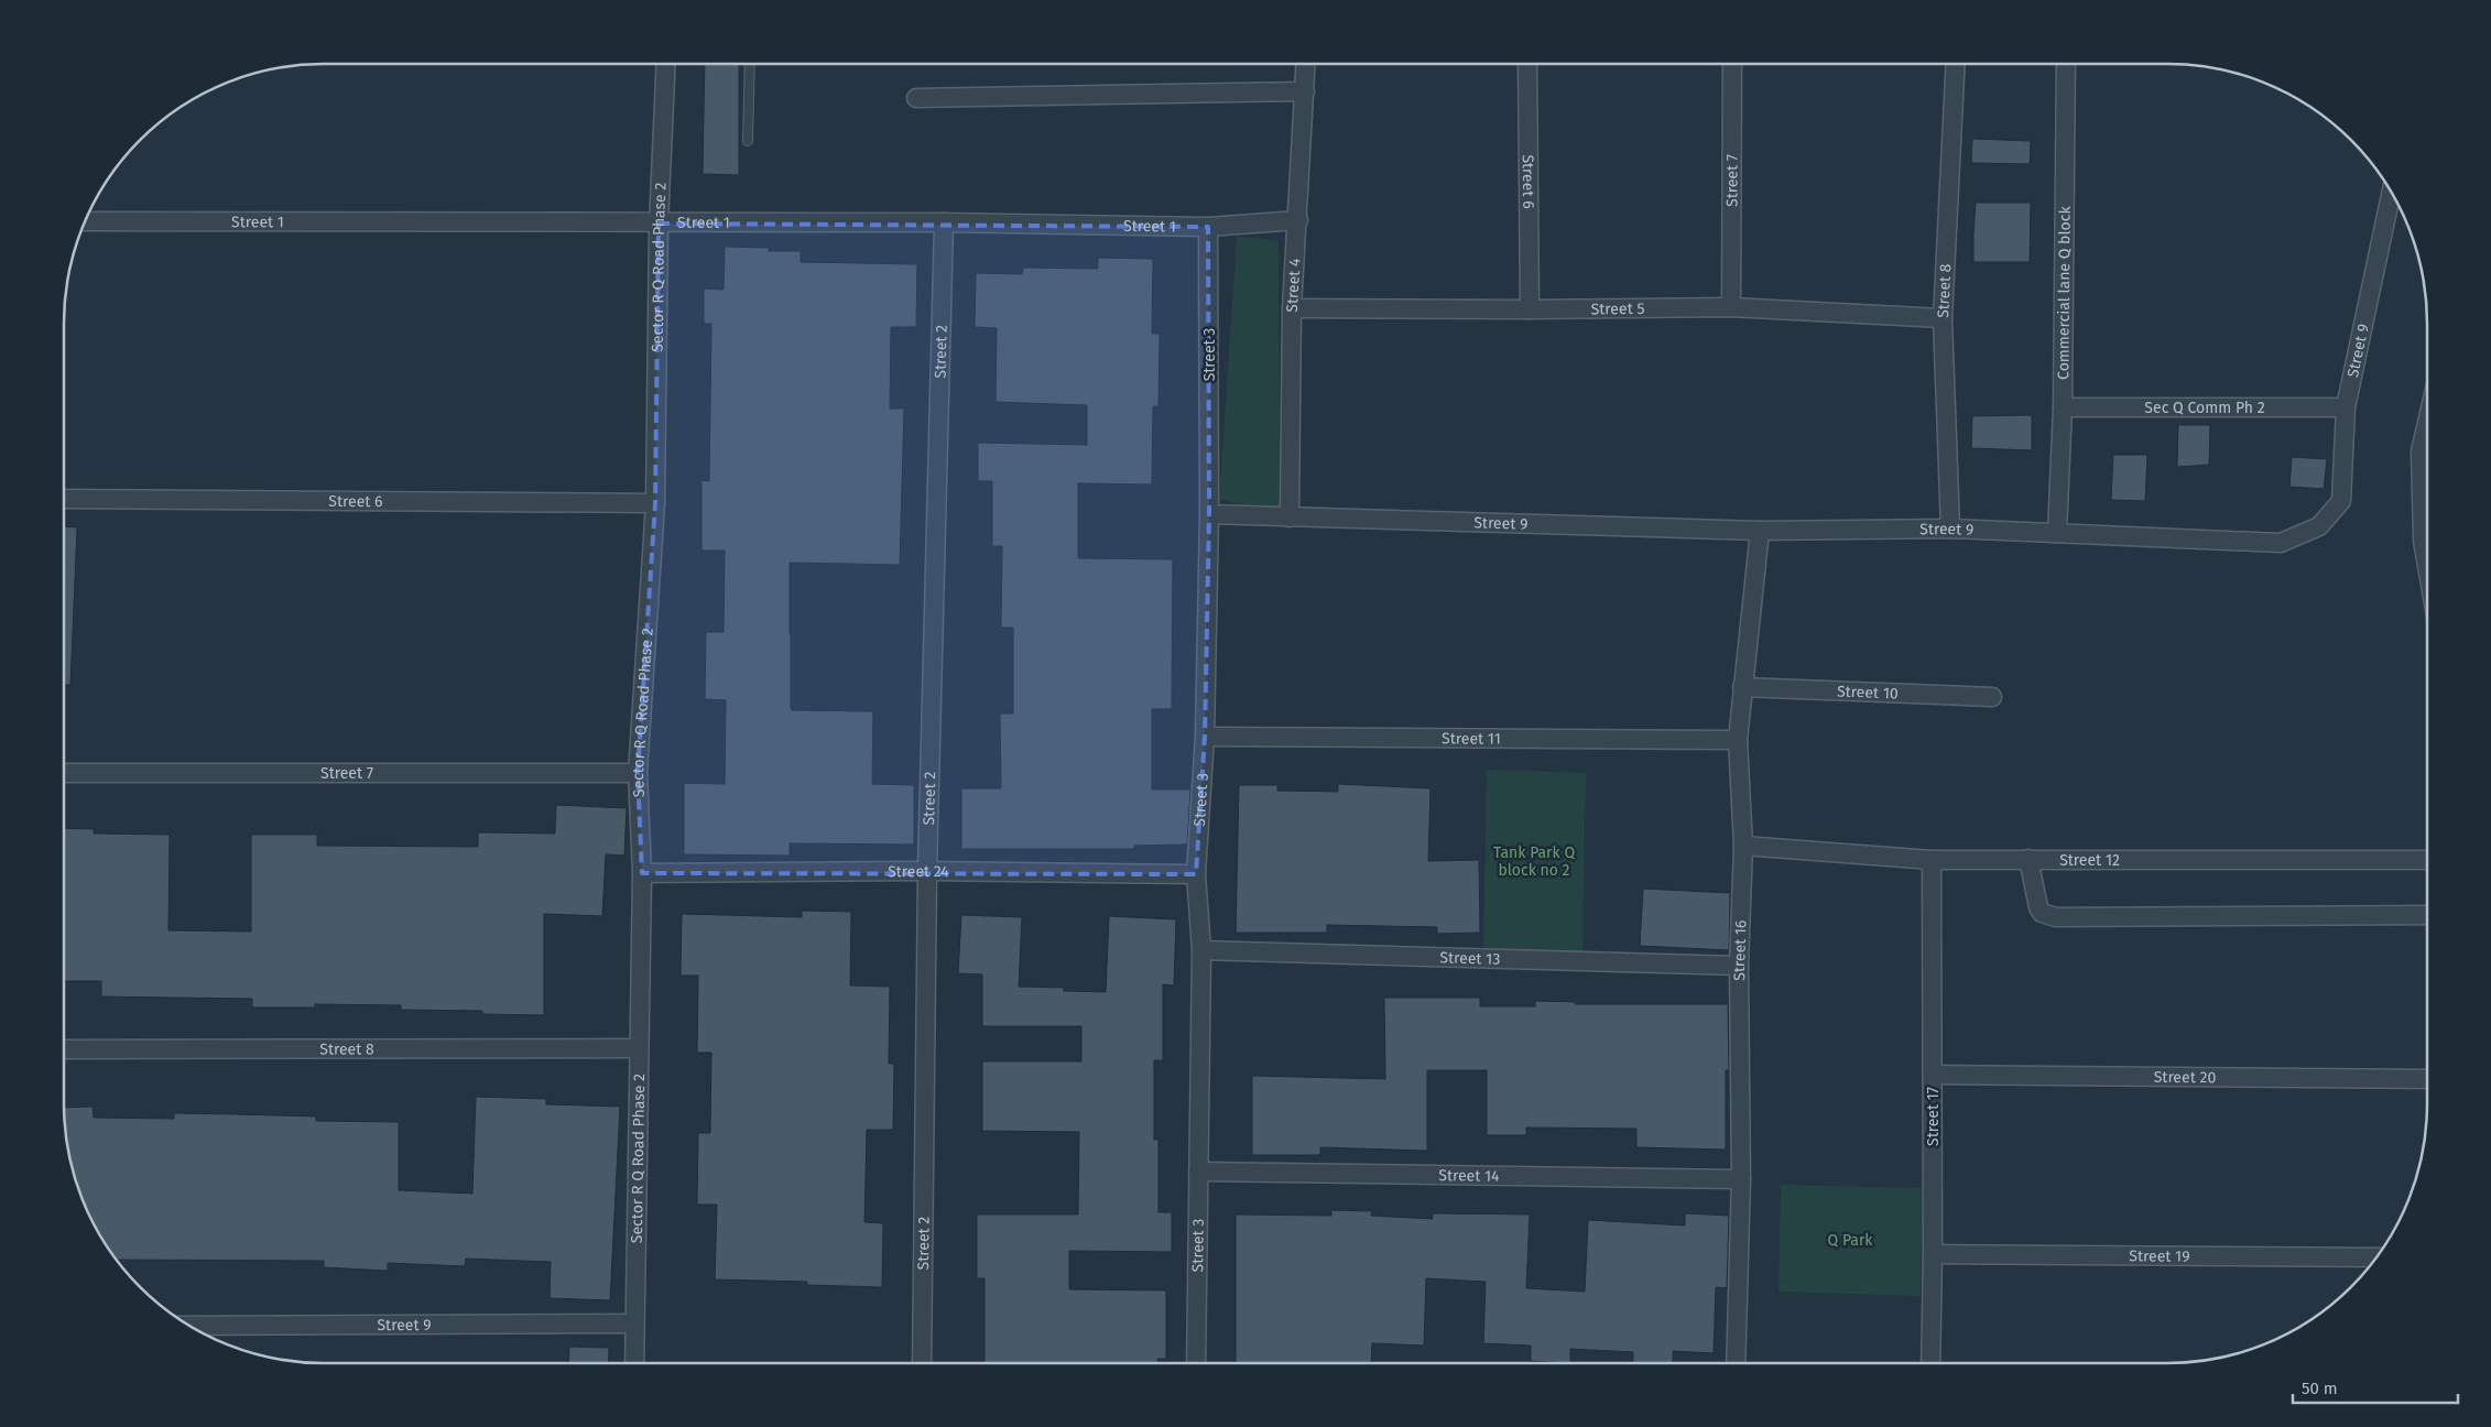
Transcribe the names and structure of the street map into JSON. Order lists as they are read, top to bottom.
{
  "streets": {
    "street": [
      "Street 7",
      "Street 6",
      "Street 1",
      "Sector R Q Road Phase 2",
      "Street 4",
      "Street 8",
      "Commercial lane Q block",
      "Street 5",
      "Street 9",
      "Street 2",
      "Street 3",
      "Sec Q Comm Ph 2",
      "Street 10",
      "Street 11",
      "Street 12",
      "Street 24",
      "Street 16",
      "Street 13",
      "Street 20",
      "Street 17",
      "Street 14",
      "Street 19"
    ]
  },
  "crossings": [
    ["Street 7", "Sector R Q Road Phase 2"],
    ["Street 7", "Street 5"],
    ["Street 6", "Sector R Q Road Phase 2"],
    ["Street 6", "Street 5"],
    ["Street 1", "Sector R Q Road Phase 2"],
    ["Street 1", "Street 4"],
    ["Street 1", "Street 2"],
    ["Street 1", "Street 3"],
    ["Sector R Q Road Phase 2", "Street 8"],
    ["Sector R Q Road Phase 2", "Street 9"],
    ["Sector R Q Road Phase 2", "Street 24"],
    ["Street 4", "Street 5"],
    ["Street 4", "Street 9"],
    ["Street 8", "Street 5"],
    ["Street 8", "Street 9"],
    ["Commercial lane Q block", "Street 9"],
    ["Commercial lane Q block", "Sec Q Comm Ph 2"],
    ["Street 9", "Street 3"],
    ["Street 9", "Sec Q Comm Ph 2"],
    ["Street 9", "Street 16"],
    ["Street 2", "Street 24"],
    ["Street 3", "Street 11"],
    ["Street 3", "Street 24"],
    ["Street 3", "Street 13"],
    ["Street 3", "Street 14"],
    ["Street 10", "Street 16"],
    ["Street 11", "Street 16"],
    ["Street 12", "Street 16"],
    ["Street 12", "Street 17"],
    ["Street 16", "Street 13"],
    ["Street 16", "Street 14"],
    ["Street 20", "Street 17"],
    ["Street 17", "Street 19"]
  ],
  "parks": ["Tank Park Q block no 2", "Q Park"],
  "scale_bar": "50 m"
}
